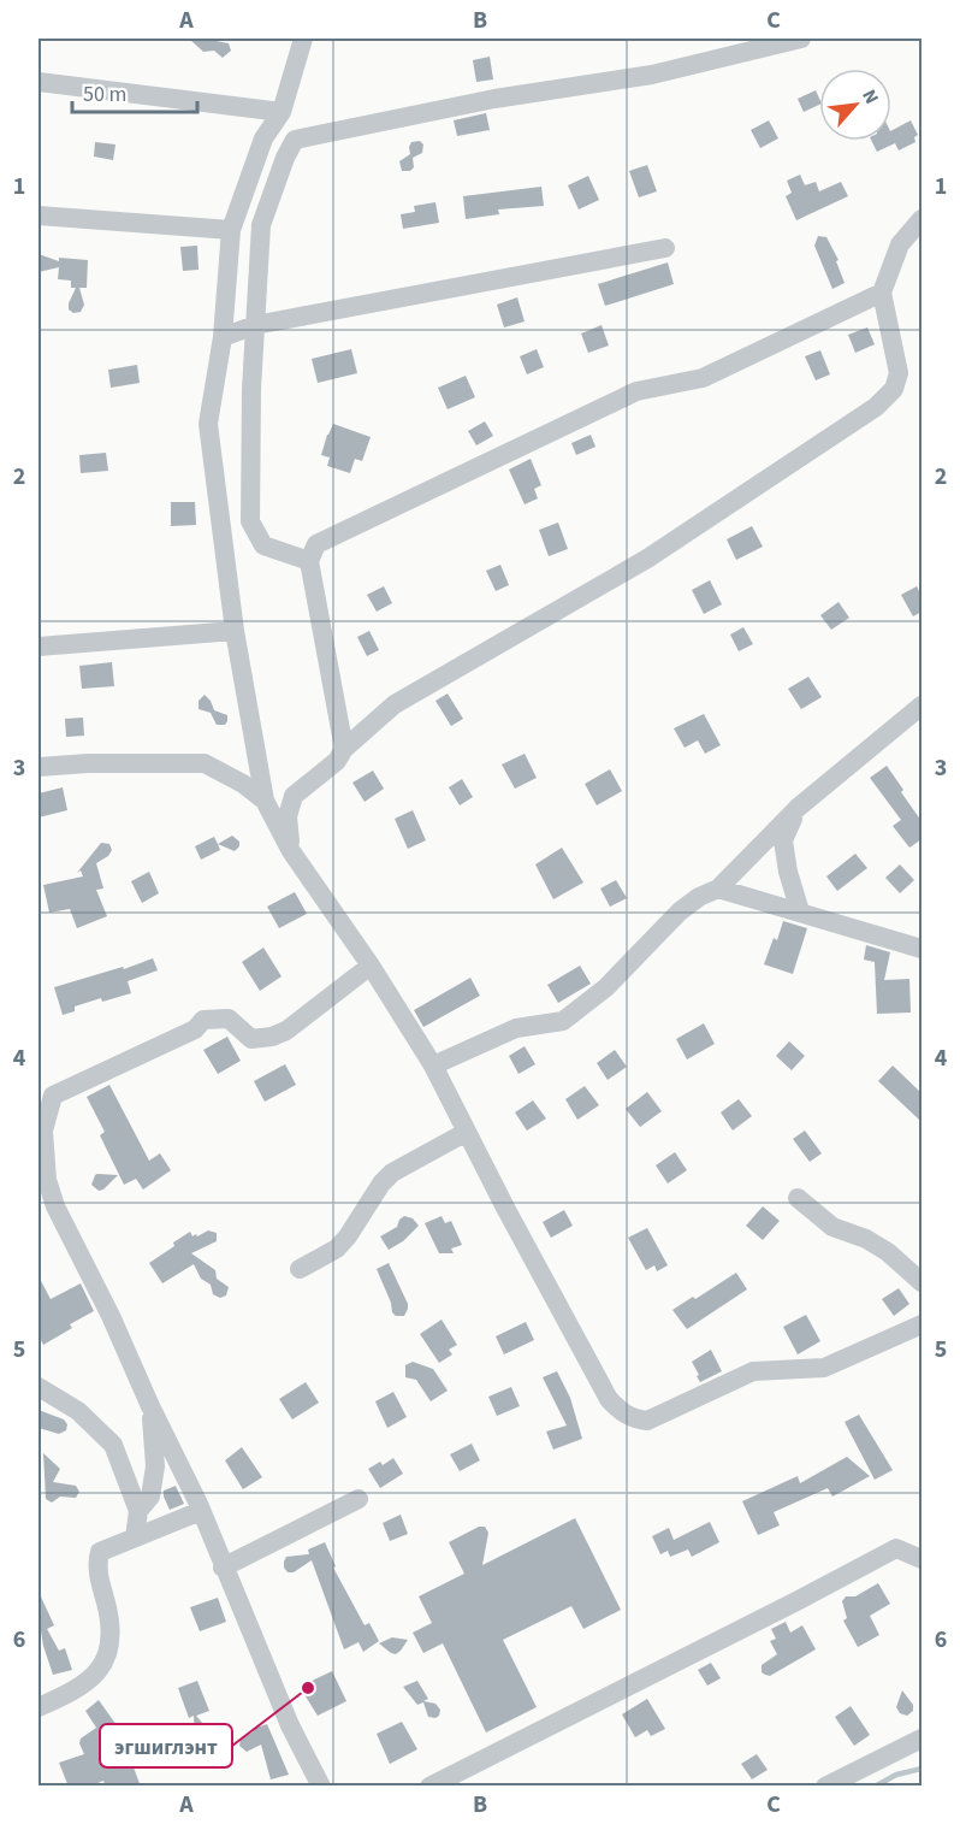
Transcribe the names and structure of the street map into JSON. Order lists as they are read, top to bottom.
{
  "places": ["эгшиглэнт"],
  "scale_bar": "50 m",
  "north": "top right",
  "grid": {
    "columns": ["A", "B", "C"],
    "rows": [
      "1",
      "2",
      "3",
      "4",
      "5",
      "6"
    ]
  }
}
